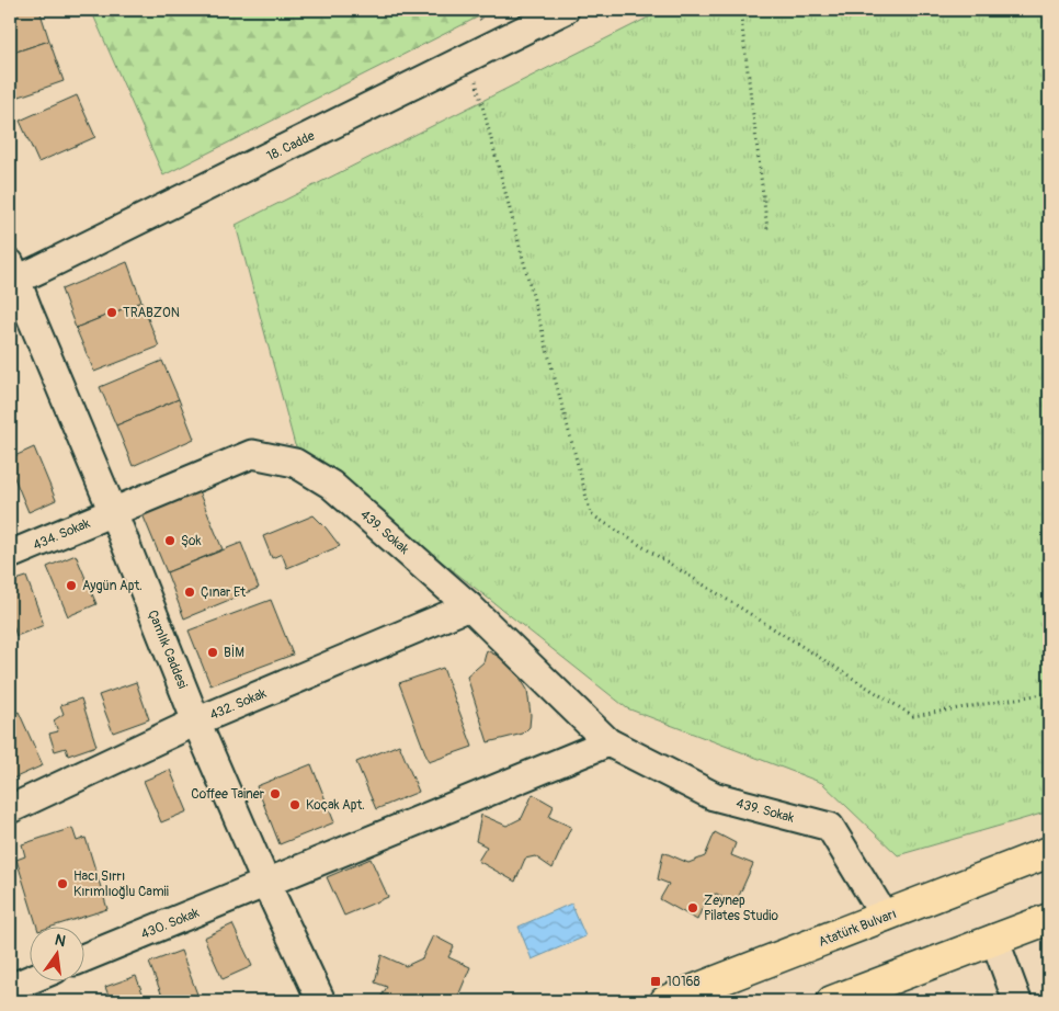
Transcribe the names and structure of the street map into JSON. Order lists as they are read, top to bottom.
{
  "streets": {
    "main road": ["Atatürk Bulvarı"],
    "street": [
      "18. Cadde",
      "439. Sokak",
      "434. Sokak",
      "Çamlık Caddesi",
      "432. Sokak",
      "430. Sokak"
    ]
  },
  "crossings": [
    ["18. Cadde", "Çamlık Caddesi"],
    ["439. Sokak", "434. Sokak"],
    ["439. Sokak", "Çamlık Caddesi"],
    ["439. Sokak", "432. Sokak"],
    ["439. Sokak", "Atatürk Bulvarı"],
    ["434. Sokak", "Çamlık Caddesi"],
    ["Çamlık Caddesi", "432. Sokak"],
    ["Çamlık Caddesi", "430. Sokak"]
  ],
  "places": {
    "other": [
      "TRABZON",
      "Şok",
      "Aygün Apt.",
      "Çınar Et",
      "BİM",
      "Coffee Tainer",
      "Koçak Apt.",
      "Hacı Sırrı Kırımlıoğlu Camii",
      "Zeynep Pilates Studio"
    ],
    "transit": ["10168"]
  },
  "north": "top"
}
